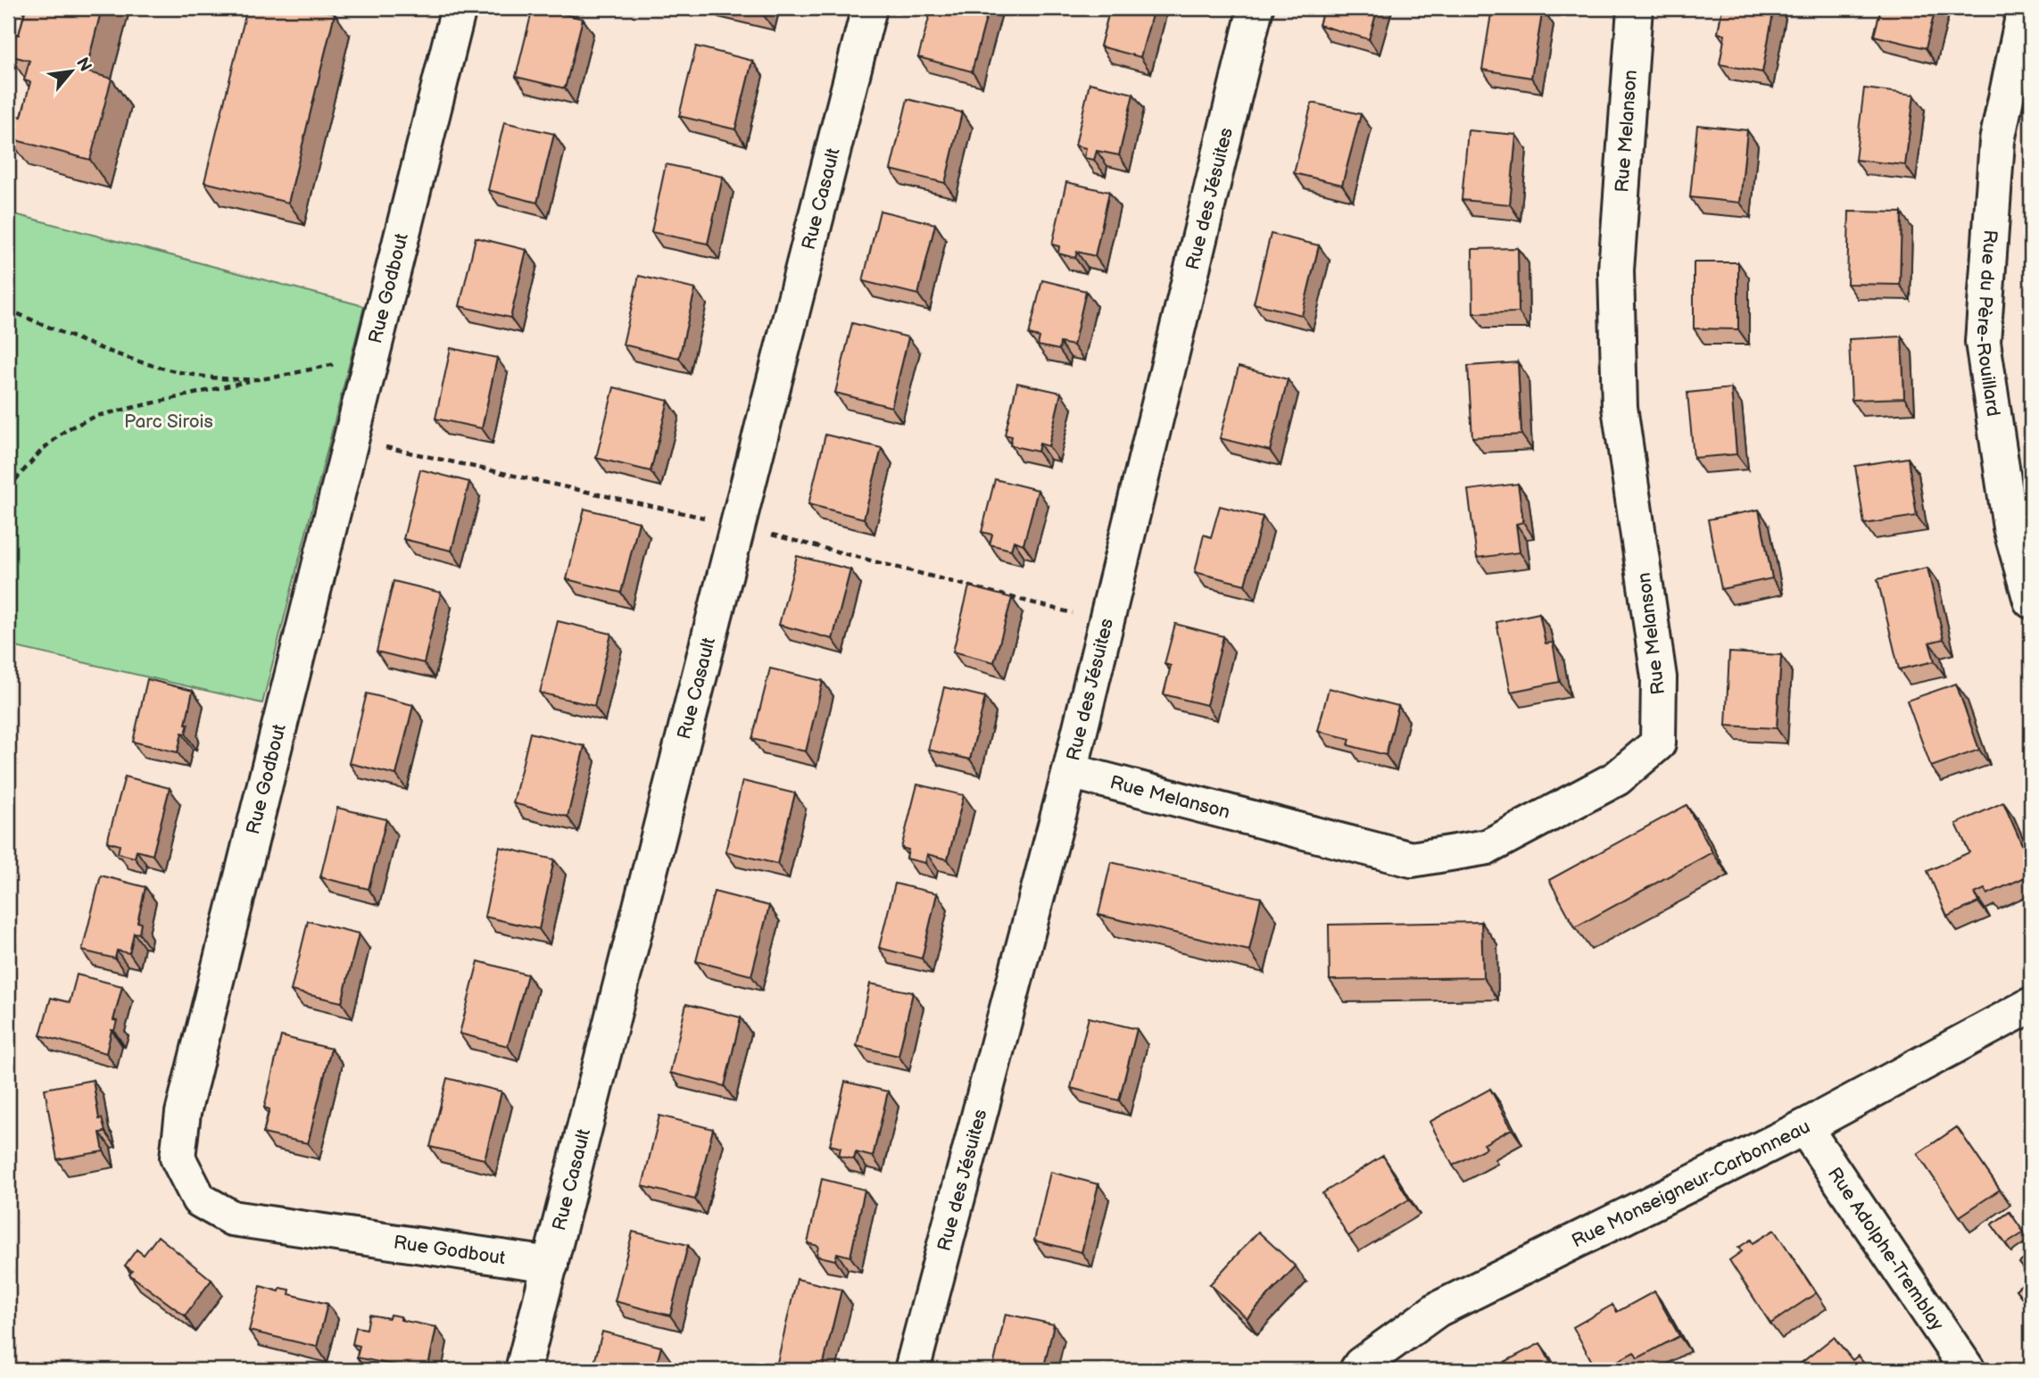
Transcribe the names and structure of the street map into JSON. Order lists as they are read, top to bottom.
{
  "streets": {
    "street": [
      "Rue Melanson",
      "Rue Casault",
      "Rue des Jésuites",
      "Rue Godbout",
      "Rue du Père-Rouillard",
      "Rue Monseigneur-Carbonneau",
      "Rue Adolphe-Tremblay"
    ]
  },
  "crossings": [
    ["Rue Melanson", "Rue des Jésuites"],
    ["Rue Casault", "Rue Godbout"],
    ["Rue Monseigneur-Carbonneau", "Rue Adolphe-Tremblay"]
  ],
  "parks": ["Parc Sirois"],
  "north": "top right"
}
